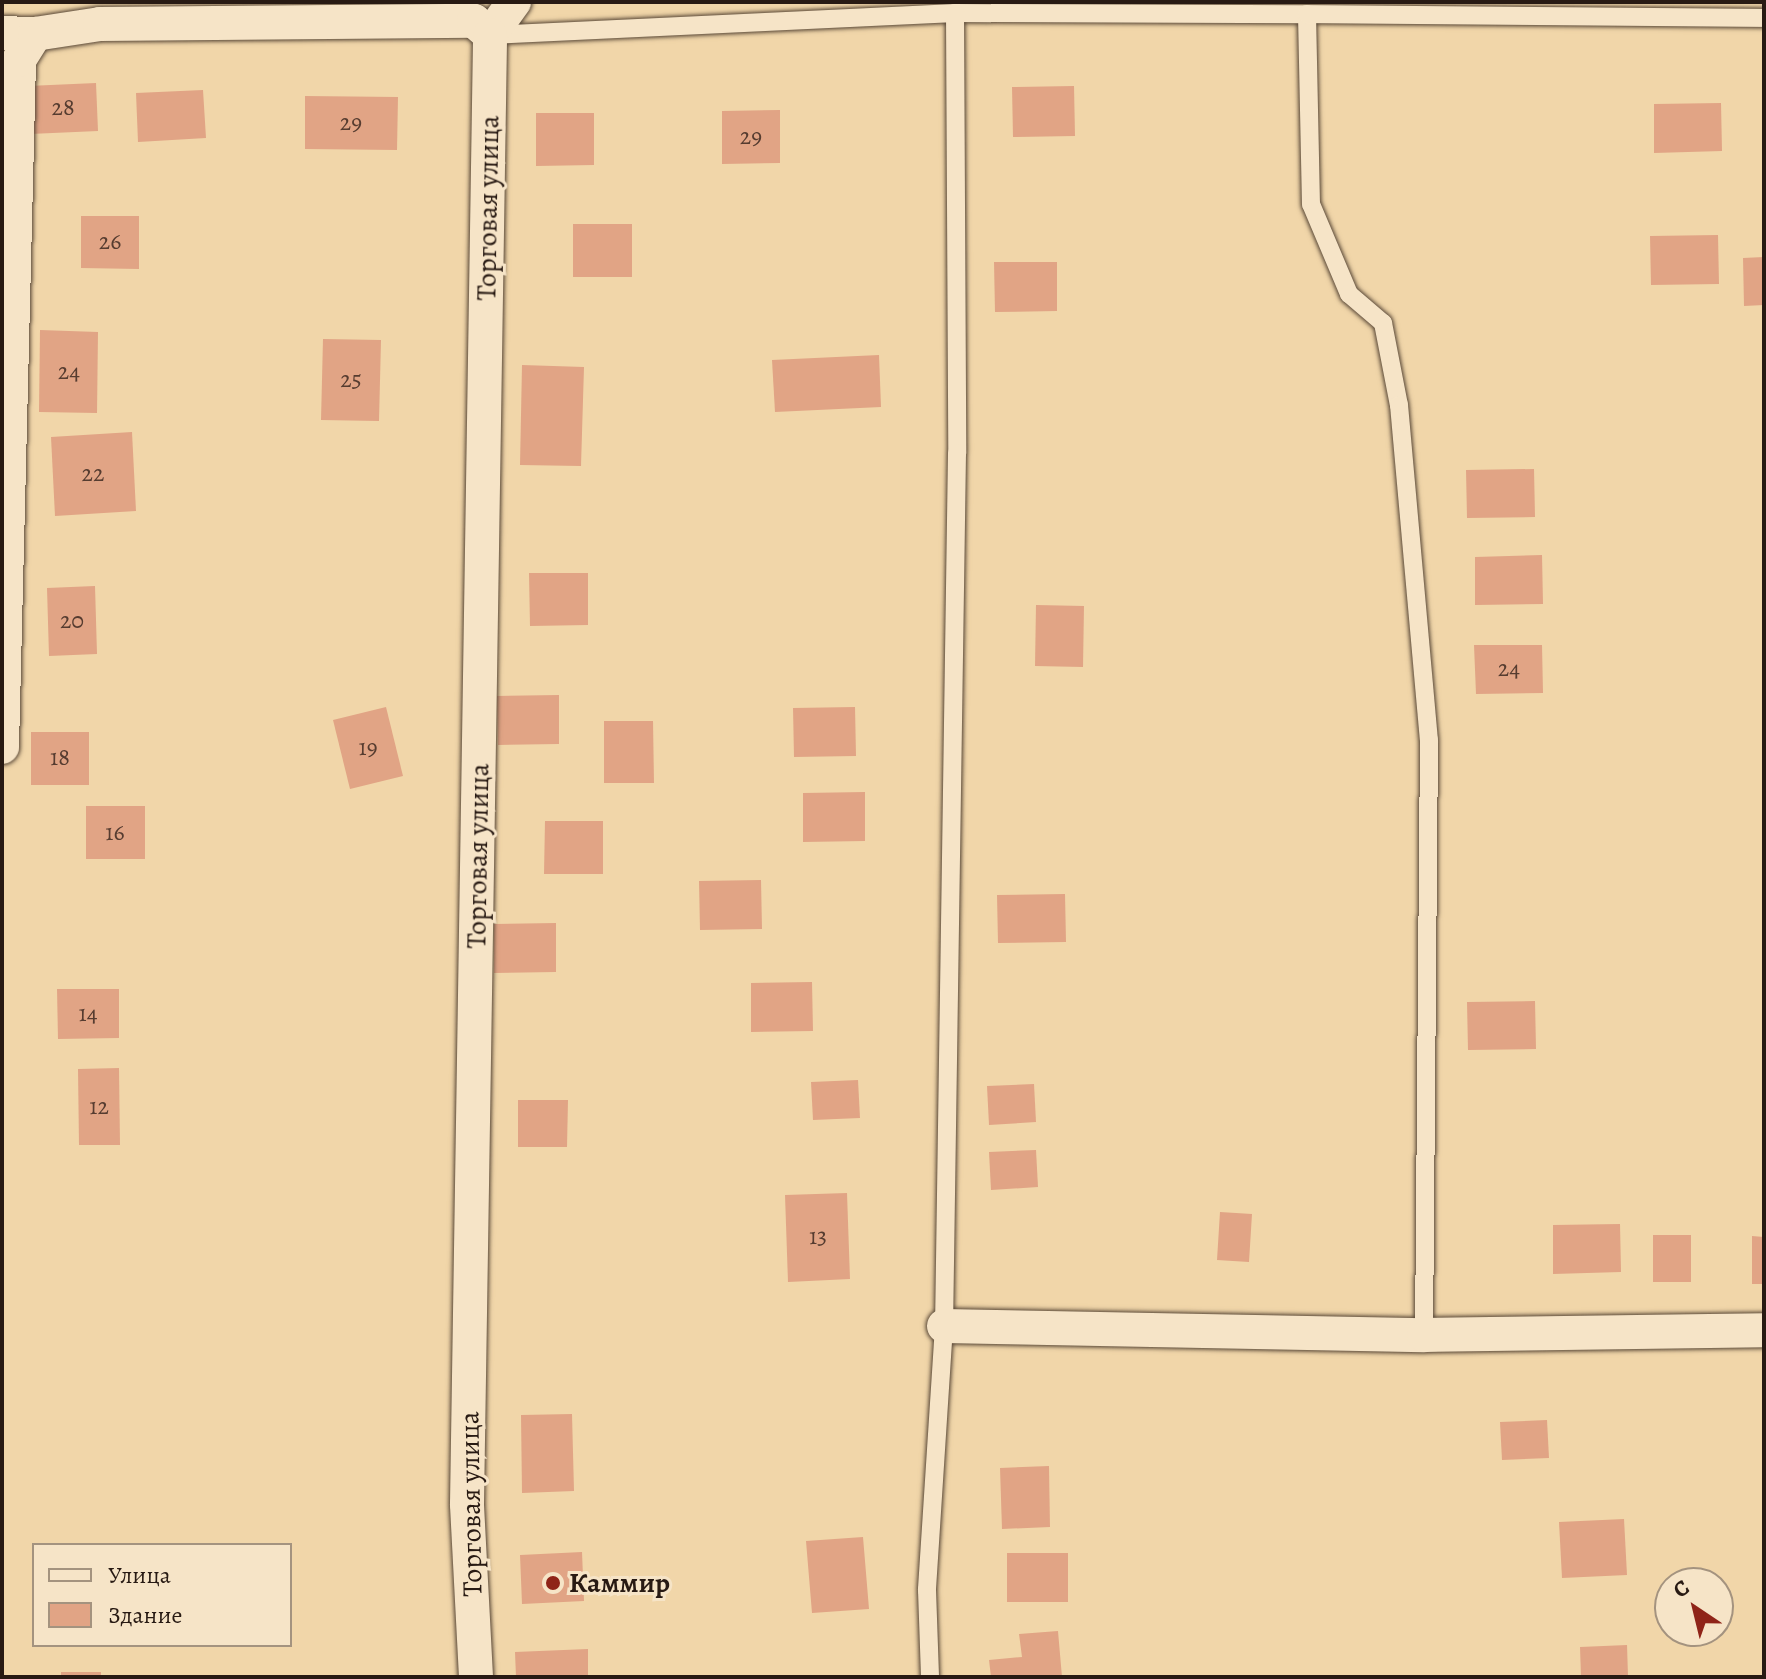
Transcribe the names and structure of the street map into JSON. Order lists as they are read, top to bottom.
{
  "streets": {
    "street": ["Торговая улица"]
  },
  "places": ["Каммир"],
  "house_numbers": [
    "28",
    "29",
    "29",
    "26",
    "24",
    "25",
    "22",
    "20",
    "24",
    "19",
    "18",
    "16",
    "14",
    "12",
    "13"
  ],
  "legend": ["Улица", "Здание"],
  "north": "top left"
}
